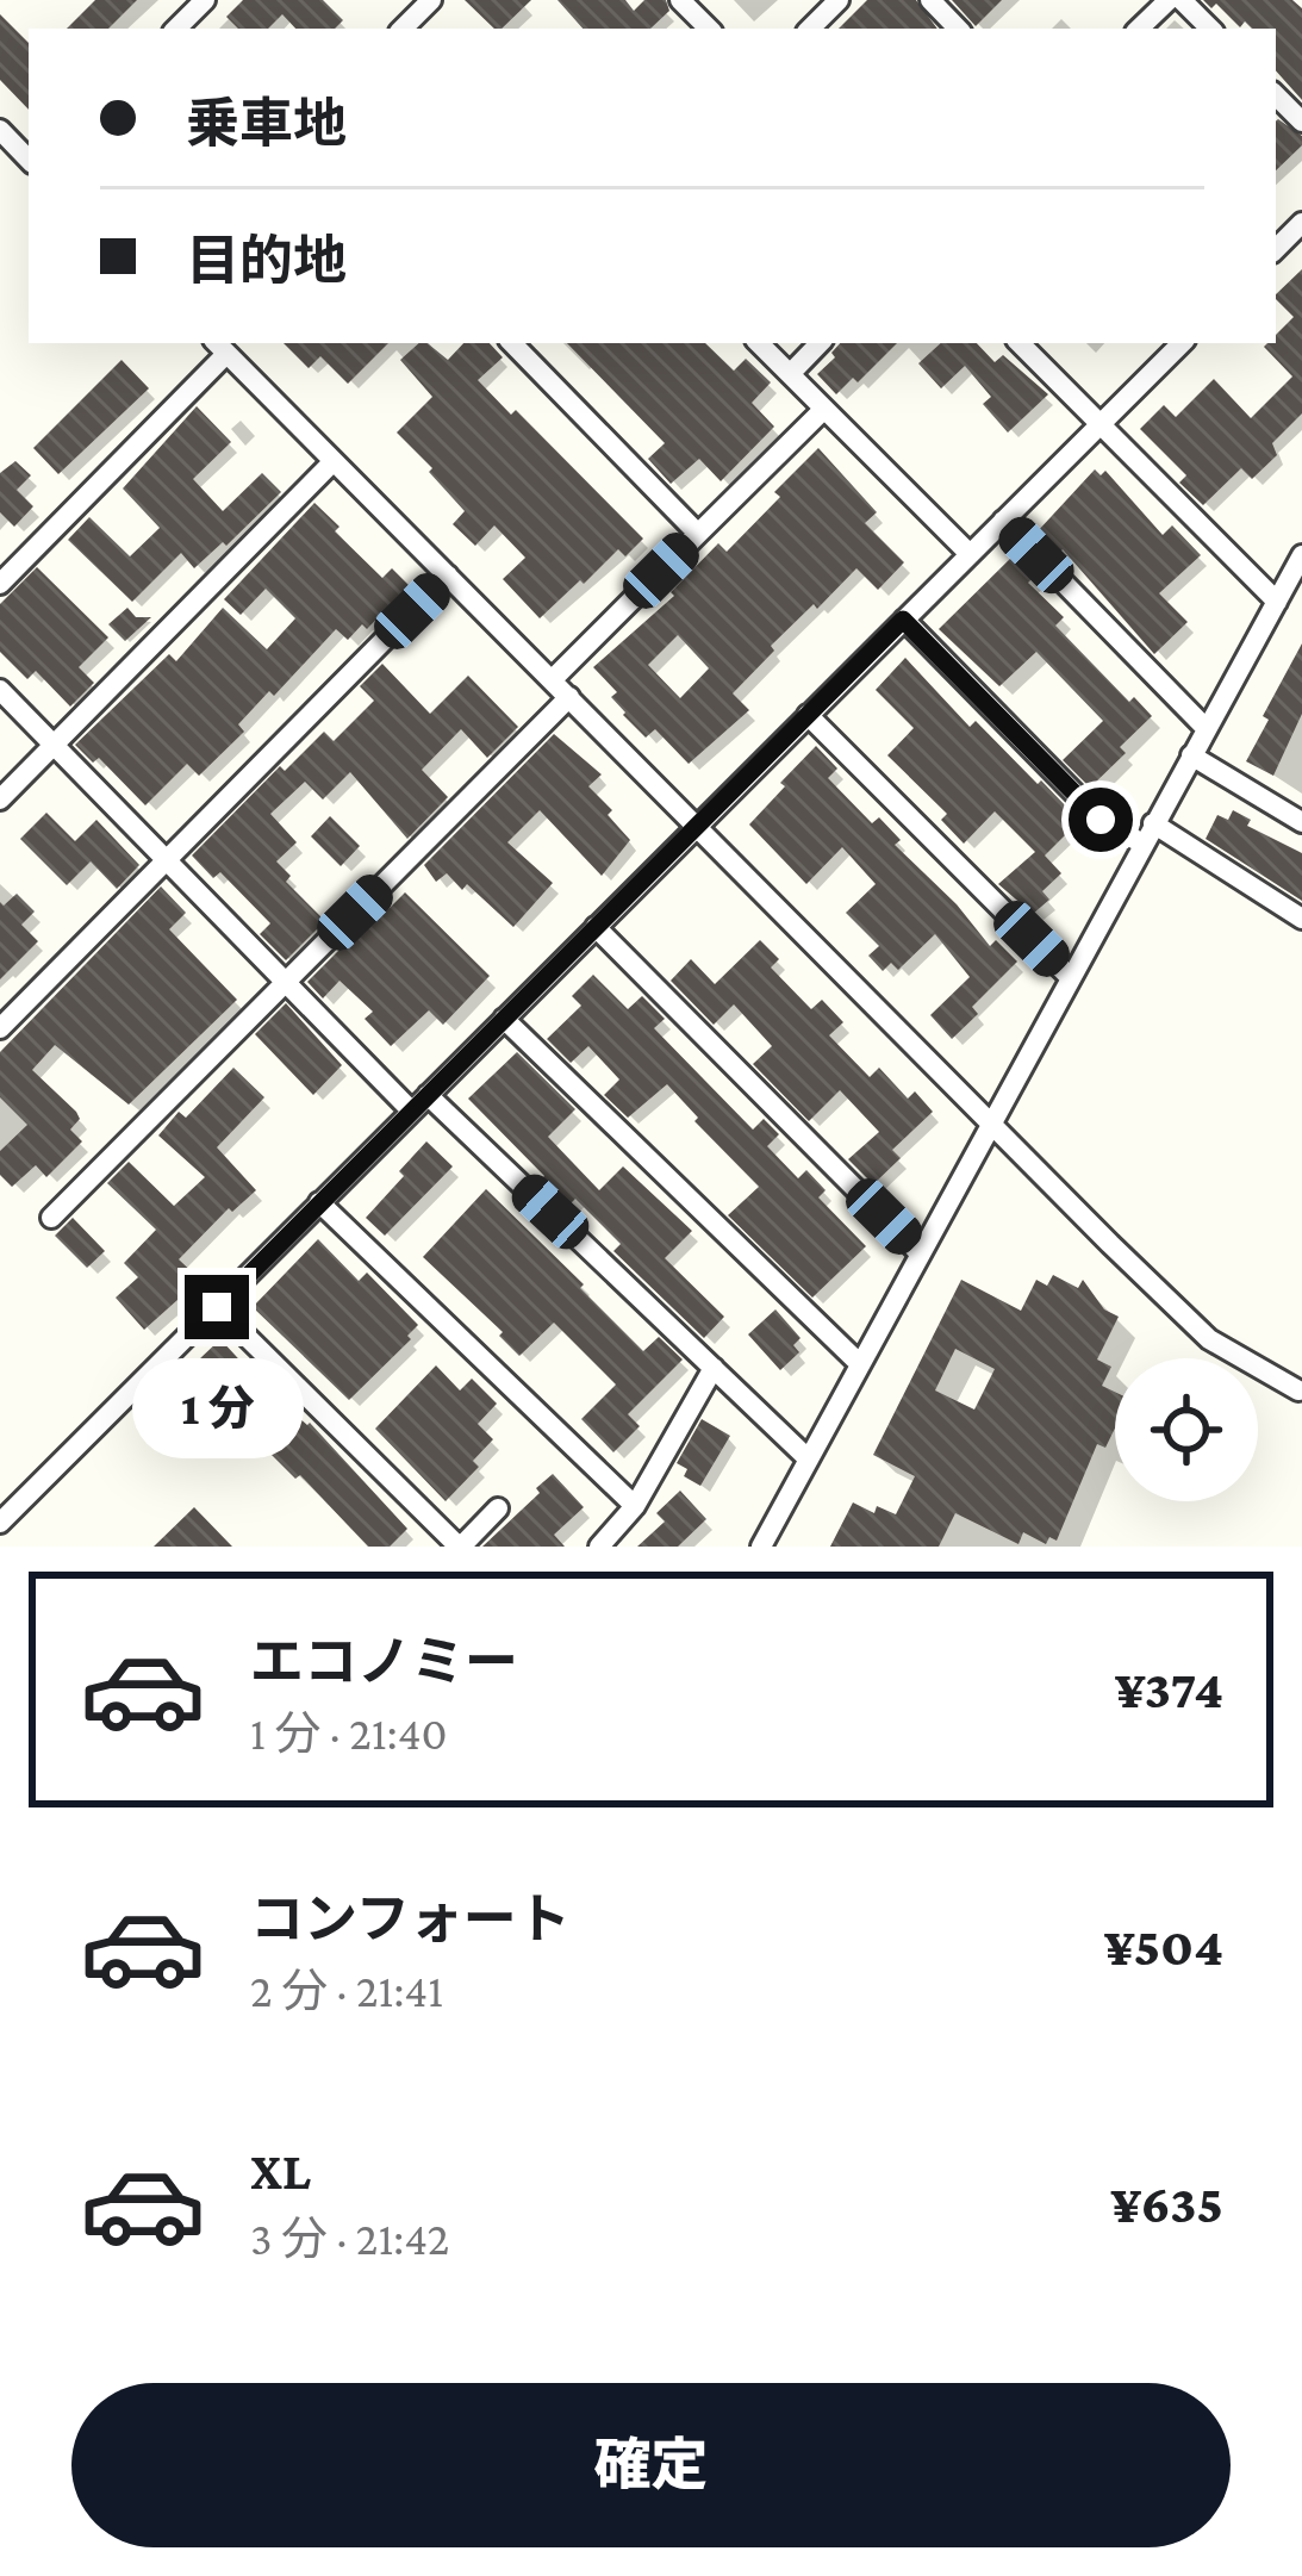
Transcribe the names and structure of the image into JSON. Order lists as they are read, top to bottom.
{
  "page": {
    "banner": ["乗車地", "目的地"],
    "bubble": "1 分",
    "list": [
      {
        "name": "エコノミー",
        "note": "1 分 · 21:40",
        "value": "¥374"
      },
      {
        "name": "コンフォート",
        "note": "2 分 · 21:41",
        "value": "¥504"
      },
      {
        "name": "XL",
        "note": "3 分 · 21:42",
        "value": "¥635"
      }
    ],
    "buttons": "確定"
  }
}
